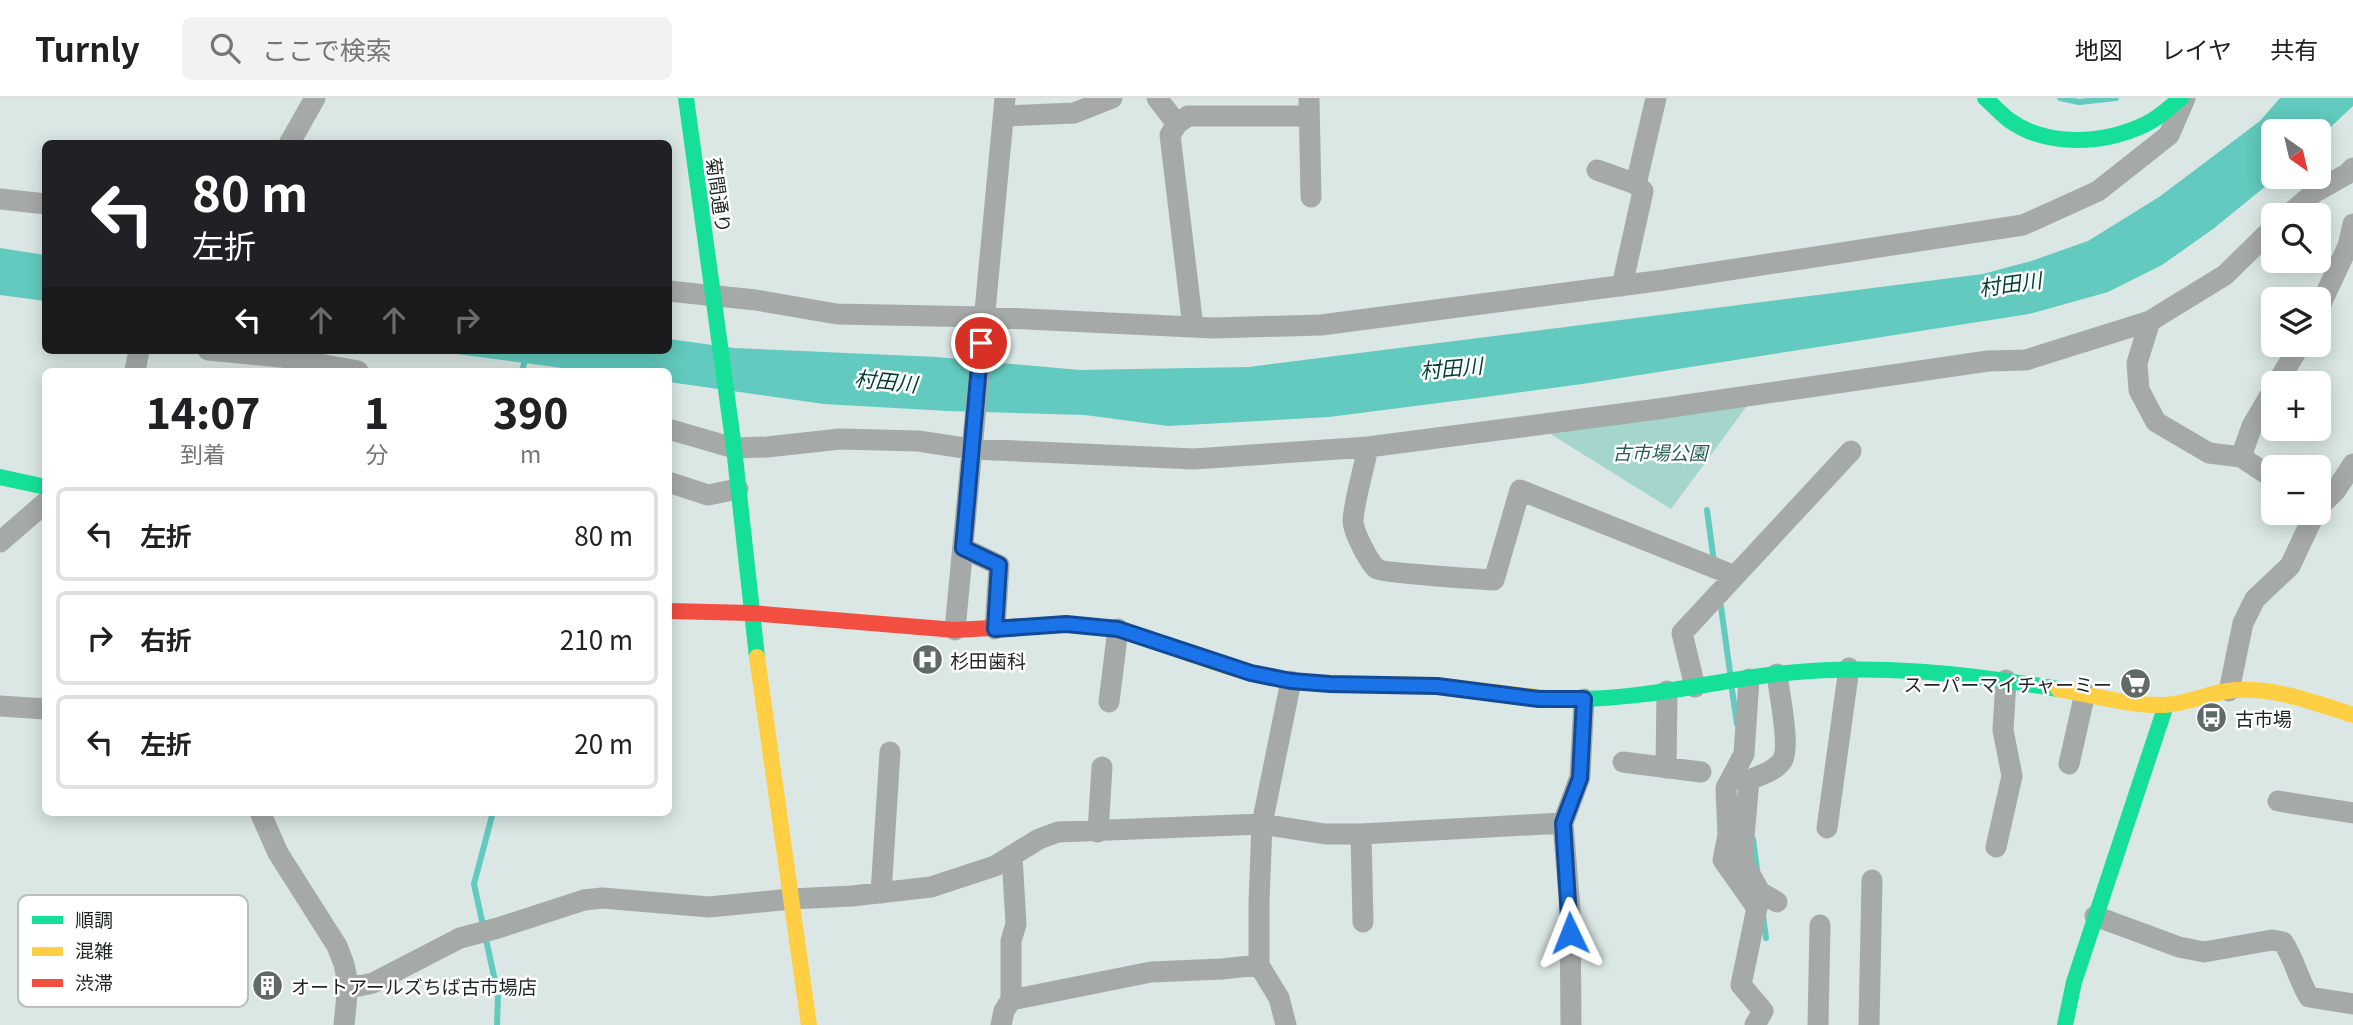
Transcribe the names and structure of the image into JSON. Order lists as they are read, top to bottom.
{
  "streets": {
    "street": ["菊間通り"]
  },
  "water": ["村田川"],
  "parks": ["古市場公園"],
  "places": {
    "hospital": ["杉田歯科"],
    "supermarket": ["スーパーマイチャーミー"],
    "bus stop": ["古市場"],
    "building": ["オートアールズちば古市場店"]
  },
  "legend": ["順調", "混雑", "渋滞"],
  "north": "bottom right",
  "page": {
    "header": "Turnly",
    "search": "ここで検索",
    "nav": ["地図", "レイヤ", "共有"],
    "map_buttons": ["+", "−"],
    "turn": ["80 m", "左折"],
    "eta": [
      "14:07",
      "到着",
      "1",
      "分",
      "390",
      "m"
    ],
    "list": [
      {
        "name": "左折",
        "value": "80 m"
      },
      {
        "name": "右折",
        "value": "210 m"
      },
      {
        "name": "左折",
        "value": "20 m"
      }
    ]
  }
}
